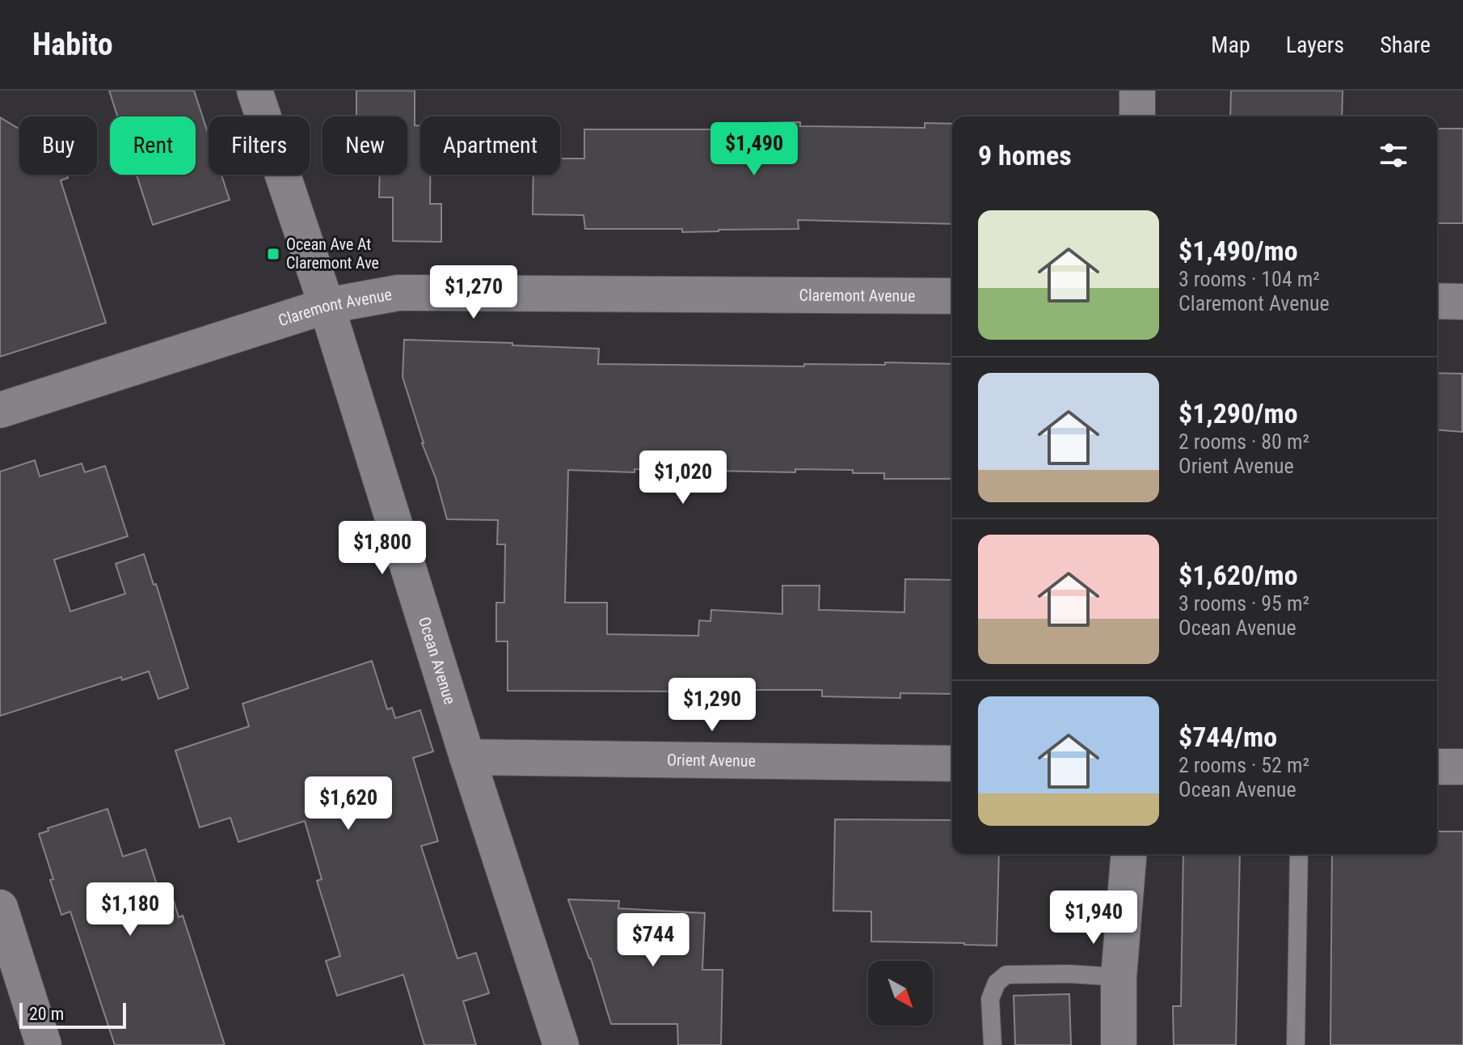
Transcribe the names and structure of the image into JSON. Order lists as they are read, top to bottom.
{
  "streets": {
    "street": ["Claremont Avenue", "Ocean Avenue", "Orient Avenue"]
  },
  "crossings": [
    ["Claremont Avenue", "Ocean Avenue"],
    ["Ocean Avenue", "Orient Avenue"]
  ],
  "places": {
    "transit": ["Ocean Ave At Claremont Ave"]
  },
  "scale_bar": "20 m",
  "north": "bottom right",
  "page": {
    "header": "Habito",
    "nav": ["Map", "Layers", "Share"],
    "chip": [
      "Buy",
      "Rent",
      "Filters",
      "New",
      "Apartment"
    ],
    "heading": "9 homes",
    "price": [
      "$1,490",
      "$1,270",
      "$1,020",
      "$1,800",
      "$1,290",
      "$1,620",
      "$1,180",
      "$1,940",
      "$744"
    ],
    "list": [
      {
        "name": "$1,490/mo",
        "note": "3 rooms · 104 m² · Claremont Avenue"
      },
      {
        "name": "$1,290/mo",
        "note": "2 rooms · 80 m² · Orient Avenue"
      },
      {
        "name": "$1,620/mo",
        "note": "3 rooms · 95 m² · Ocean Avenue"
      },
      {
        "name": "$744/mo",
        "note": "2 rooms · 52 m² · Ocean Avenue"
      }
    ],
    "scale": "20 m"
  }
}
